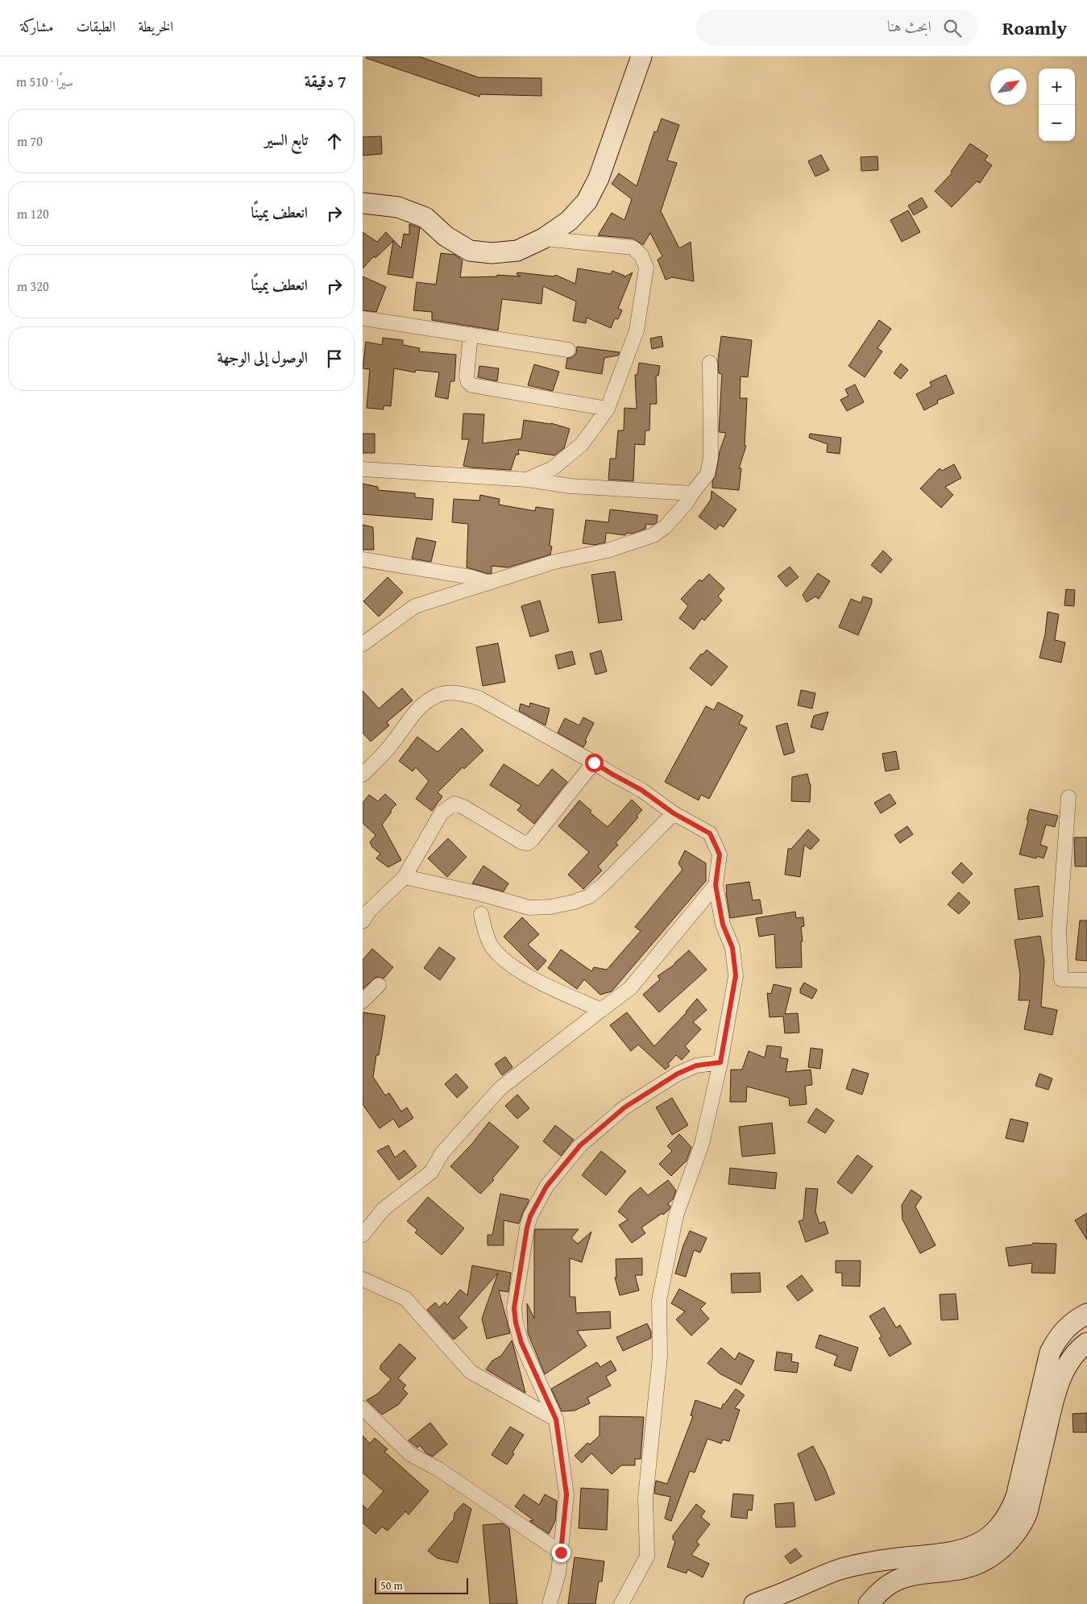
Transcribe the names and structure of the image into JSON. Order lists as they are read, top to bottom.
{
  "scale_bar": "50 m",
  "north": "top right",
  "page": {
    "header": "Roamly",
    "search": "ابحث هنا",
    "nav": ["الخريطة", "الطبقات", "مشاركة"],
    "heading": ["7 دقيقة", "سيرًا · 510 m"],
    "map_buttons": ["+", "−"],
    "list": [
      ["تابع السير", "70 m"],
      ["انعطف يمينًا", "120 m"],
      ["انعطف يمينًا", "320 m"],
      "الوصول إلى الوجهة"
    ],
    "scale": "50 m"
  }
}
